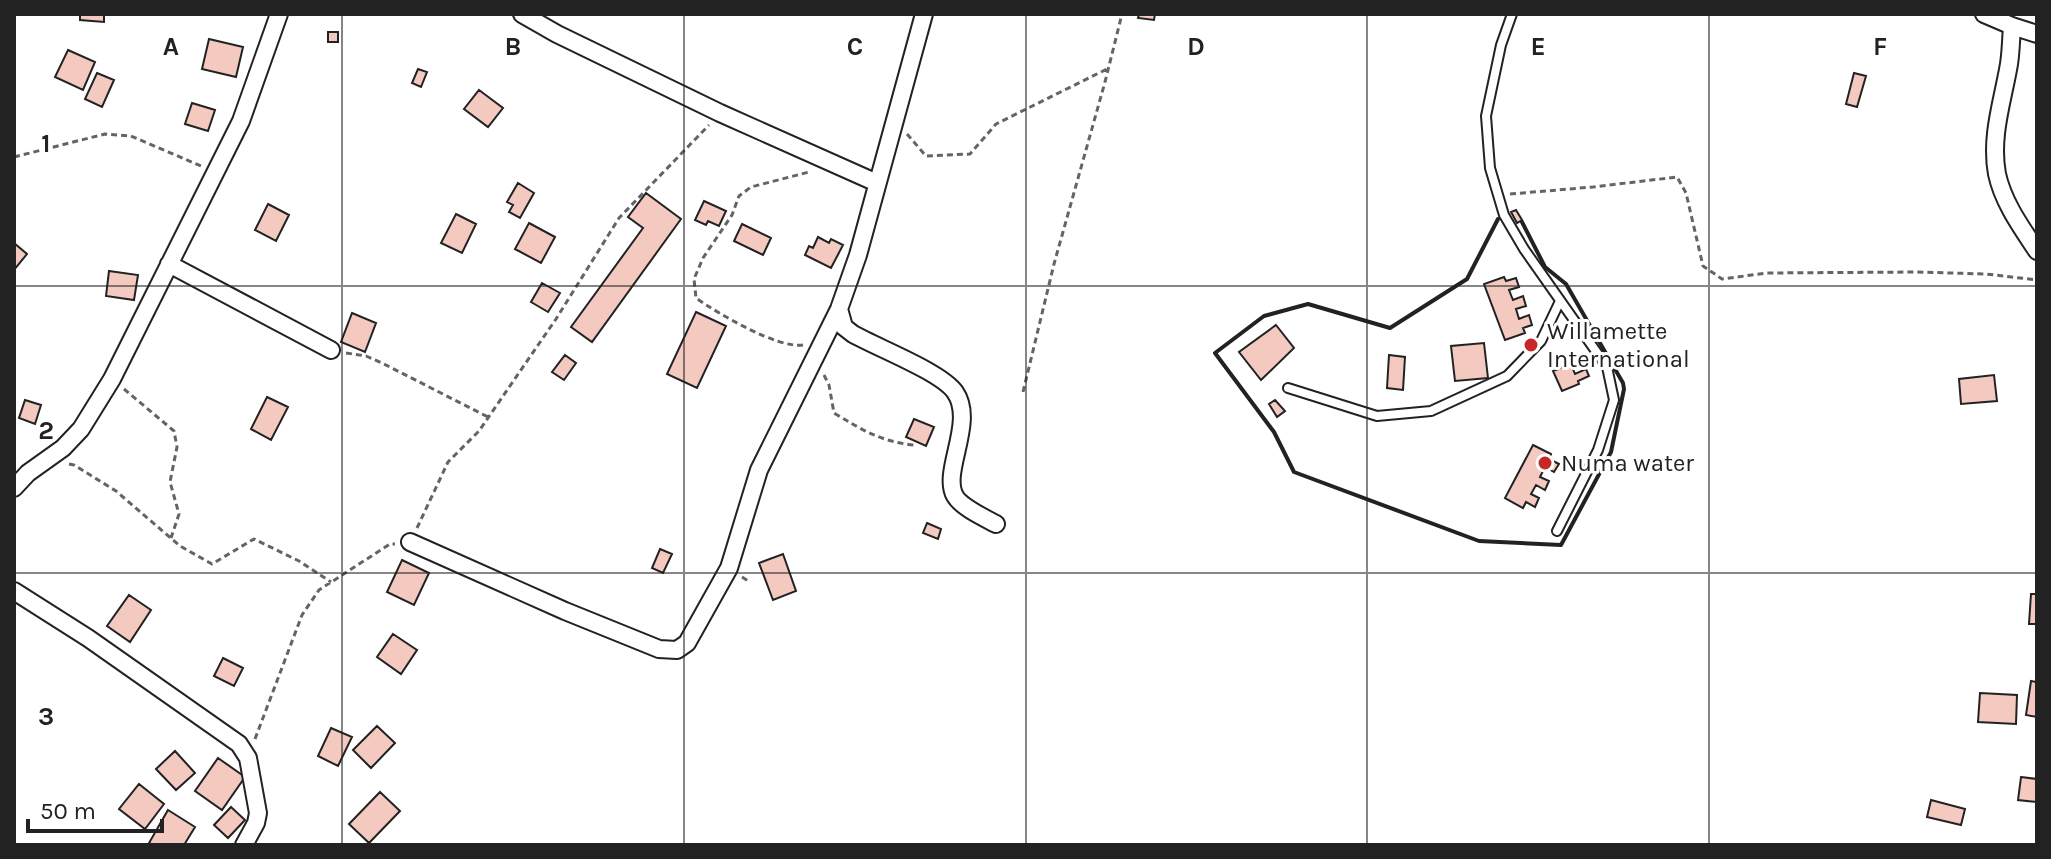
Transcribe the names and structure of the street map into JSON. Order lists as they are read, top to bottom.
{
  "places": ["Willamette International", "Numa water"],
  "scale_bar": "50 m",
  "grid": {
    "columns": [
      "A",
      "B",
      "C",
      "D",
      "E",
      "F"
    ],
    "rows": ["1", "2", "3"]
  }
}
